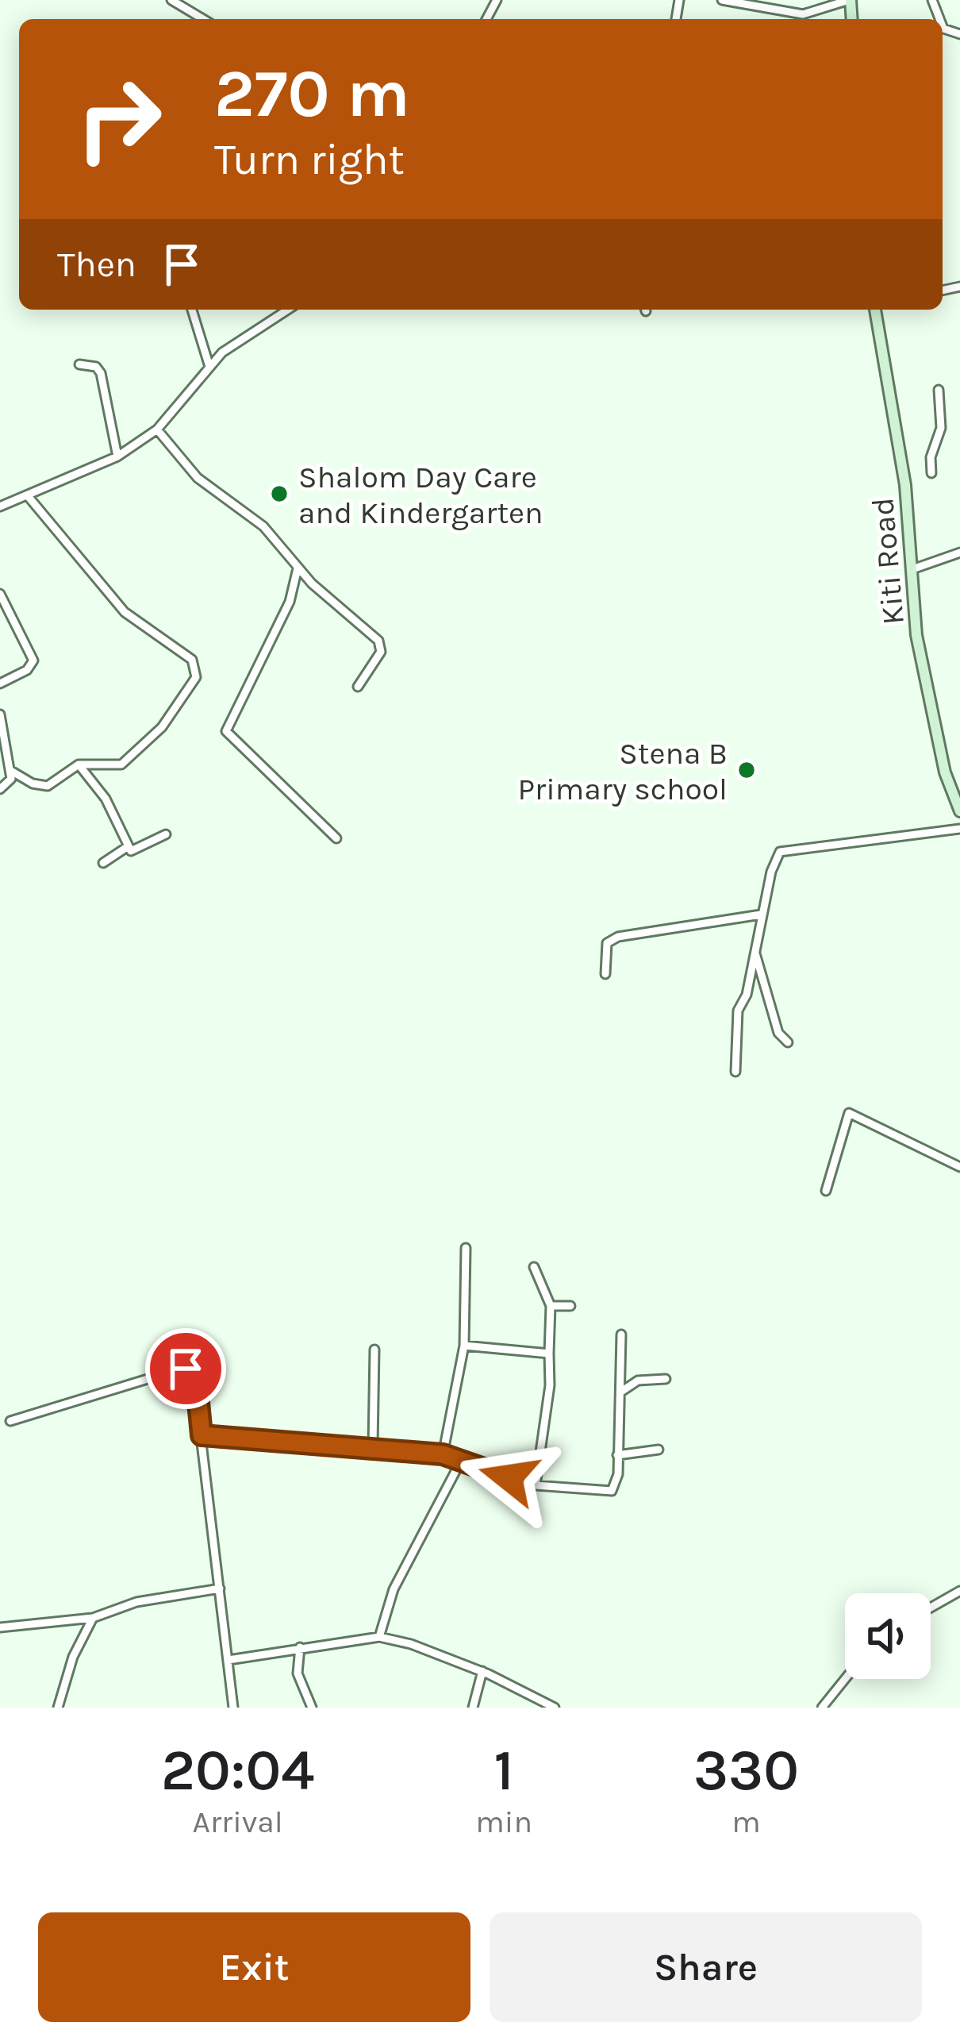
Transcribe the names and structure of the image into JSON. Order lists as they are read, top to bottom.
{
  "streets": {
    "street": ["Kiti Road"]
  },
  "places": ["Shalom Day Care and Kindergarten", "Stena B Primary school"],
  "page": {
    "turn": ["270 m", "Turn right"],
    "then": "Then",
    "eta": [
      "20:04",
      "Arrival",
      "1",
      "min",
      "330",
      "m"
    ],
    "buttons": ["Exit", "Share"]
  }
}
